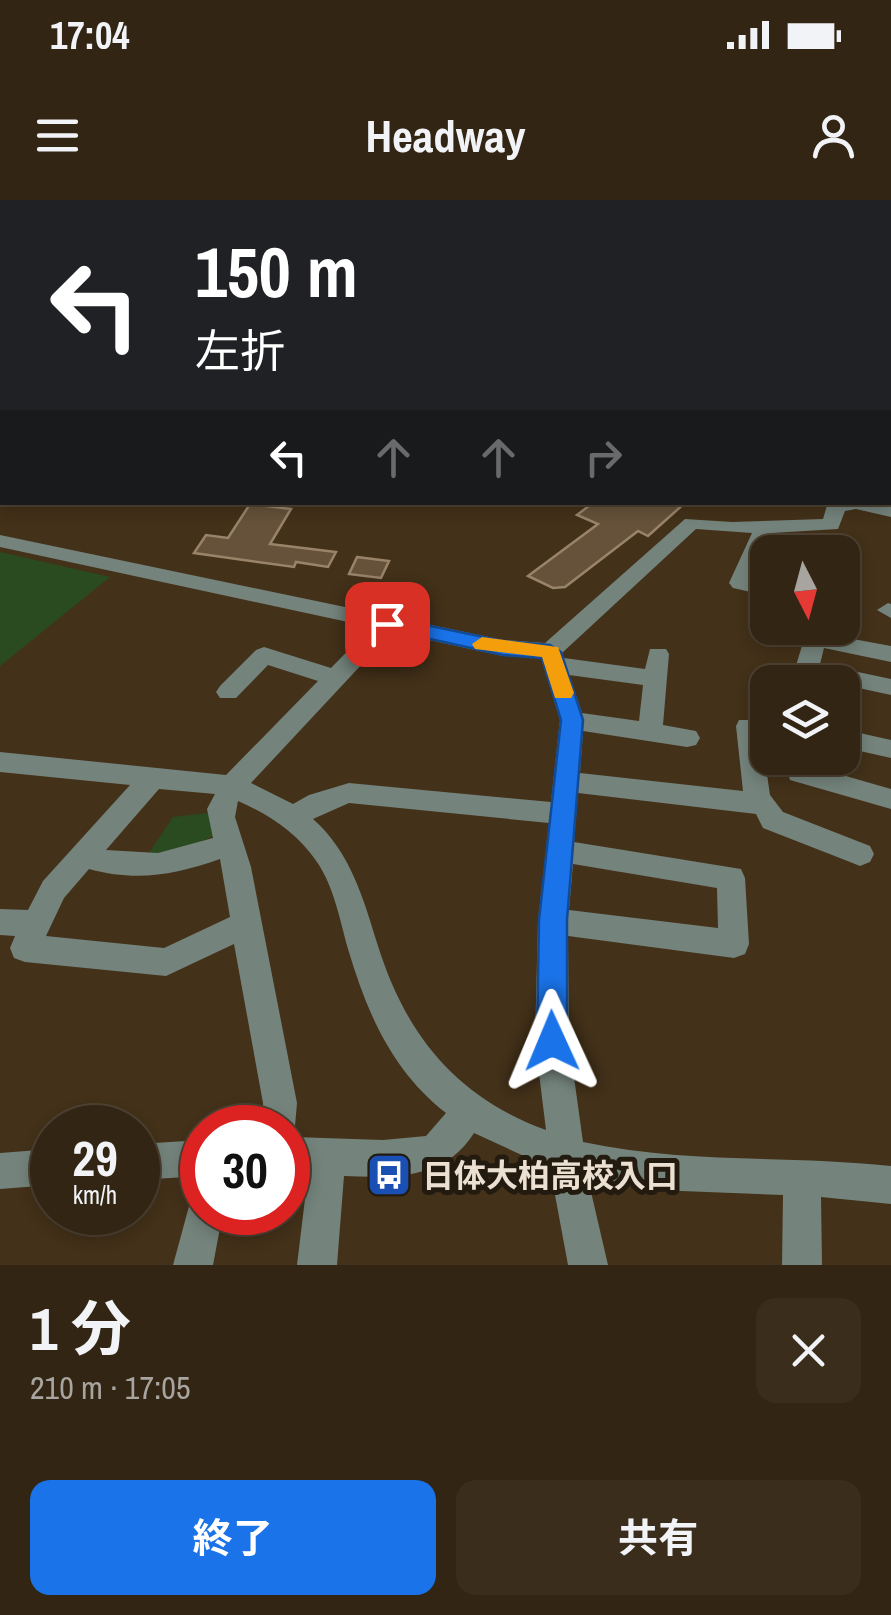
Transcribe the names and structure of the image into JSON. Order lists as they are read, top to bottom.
{
  "places": {
    "bus stop": ["日体大柏高校入口"]
  },
  "north": "bottom",
  "page": {
    "status": "17:04",
    "header": "Headway",
    "turn": ["150 m", "左折"],
    "speed": "29 km/h",
    "limit": "30",
    "heading": ["1 分", "210 m · 17:05"],
    "buttons": ["終了", "共有"]
  }
}
